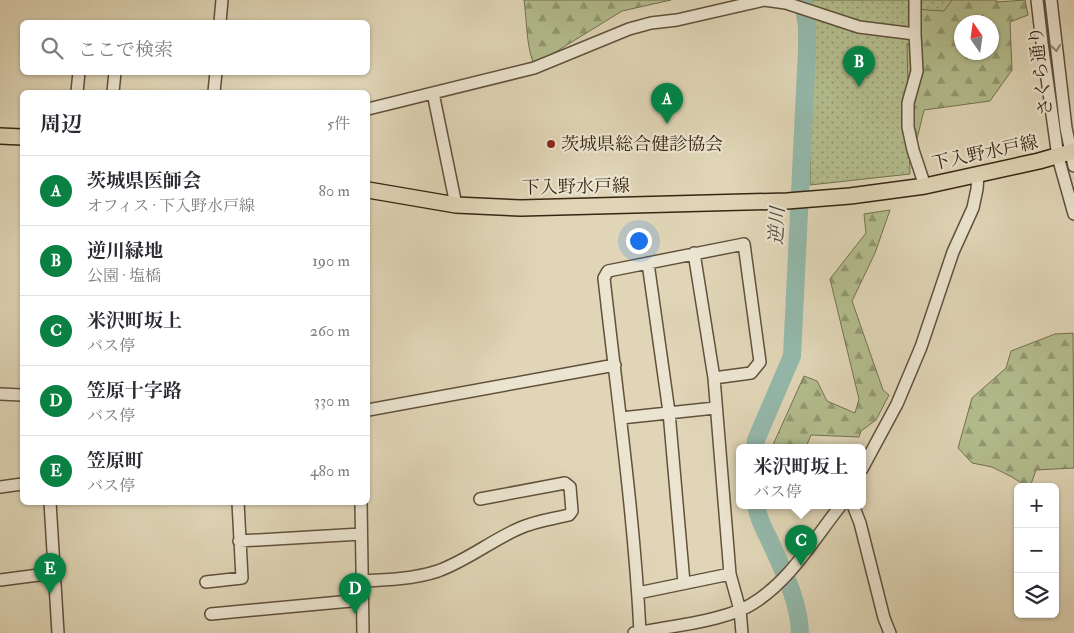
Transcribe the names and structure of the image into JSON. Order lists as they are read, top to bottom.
{
  "streets": {
    "main road": ["下入野水戸線"],
    "street": ["さくら通り"]
  },
  "crossings": [
    ["さくら通り", "下入野水戸線"]
  ],
  "water": ["逆川"],
  "places": ["茨城県総合健診協会"],
  "north": "top",
  "page": {
    "search": "ここで検索",
    "pins": [
      "B",
      "A",
      "C",
      "E",
      "D"
    ],
    "heading": ["周辺", "5件"],
    "list": [
      {
        "mark": "A",
        "name": "茨城県医師会",
        "note": "オフィス · 下入野水戸線",
        "value": "80 m"
      },
      {
        "mark": "B",
        "name": "逆川緑地",
        "note": "公園 · 塩橋",
        "value": "190 m"
      },
      {
        "mark": "C",
        "name": "米沢町坂上",
        "note": "バス停",
        "value": "260 m"
      },
      {
        "mark": "D",
        "name": "笠原十字路",
        "note": "バス停",
        "value": "330 m"
      },
      {
        "mark": "E",
        "name": "笠原町",
        "note": "バス停",
        "value": "480 m"
      }
    ],
    "popup": ["米沢町坂上", "バス停"],
    "map_buttons": ["+", "−"]
  }
}
